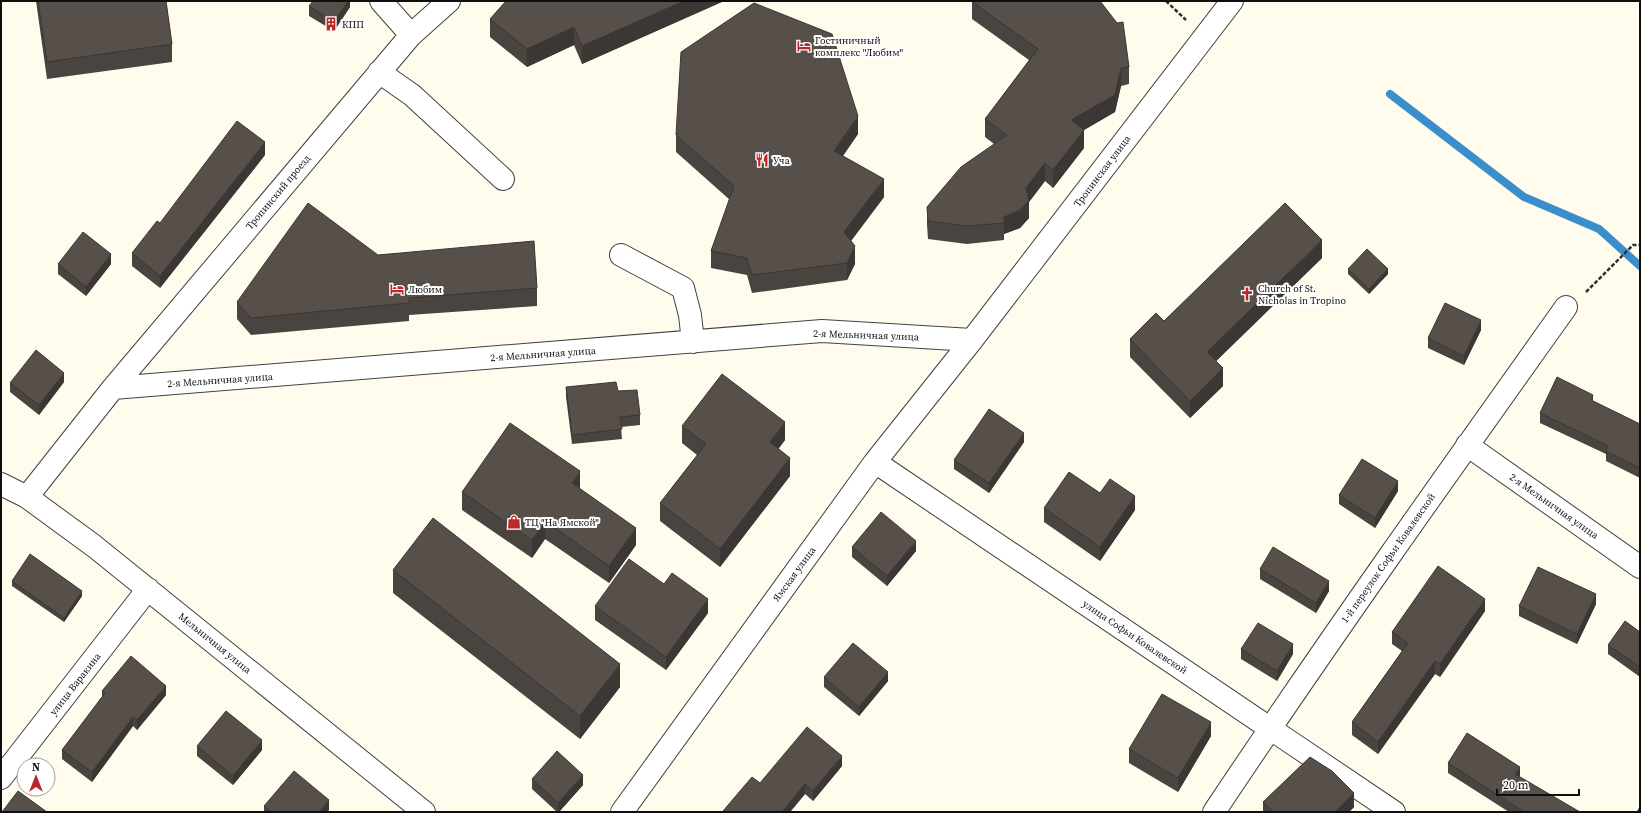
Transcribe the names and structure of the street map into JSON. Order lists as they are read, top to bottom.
{
  "streets": {
    "street": [
      "Тропинская улица",
      "Тропинский проезд",
      "2-я Мельничная улица",
      "1-й переулок Софьи Ковалевской",
      "Ямская улица",
      "улица Софьи Ковалевской",
      "Мельничная улица",
      "улица Варакина"
    ]
  },
  "crossings": [
    ["Тропинская улица", "2-я Мельничная улица"],
    ["Тропинская улица", "Ямская улица"],
    ["Тропинский проезд", "2-я Мельничная улица"],
    ["Тропинский проезд", "Мельничная улица"],
    ["2-я Мельничная улица", "1-й переулок Софьи Ковалевской"],
    ["2-я Мельничная улица", "Ямская улица"],
    ["1-й переулок Софьи Ковалевской", "улица Софьи Ковалевской"],
    ["Ямская улица", "улица Софьи Ковалевской"],
    ["Мельничная улица", "улица Варакина"]
  ],
  "places": {
    "building": ["КПП"],
    "hotel": ["Гостиничный комплекс \"Любим\"", "Любим"],
    "restaurant": ["Уча"],
    "church": ["Church of St. Nicholas in Tropino"],
    "shop": ["ТЦ \"На Ямской\""]
  },
  "scale_bar": "20 m",
  "north": "top"
}
